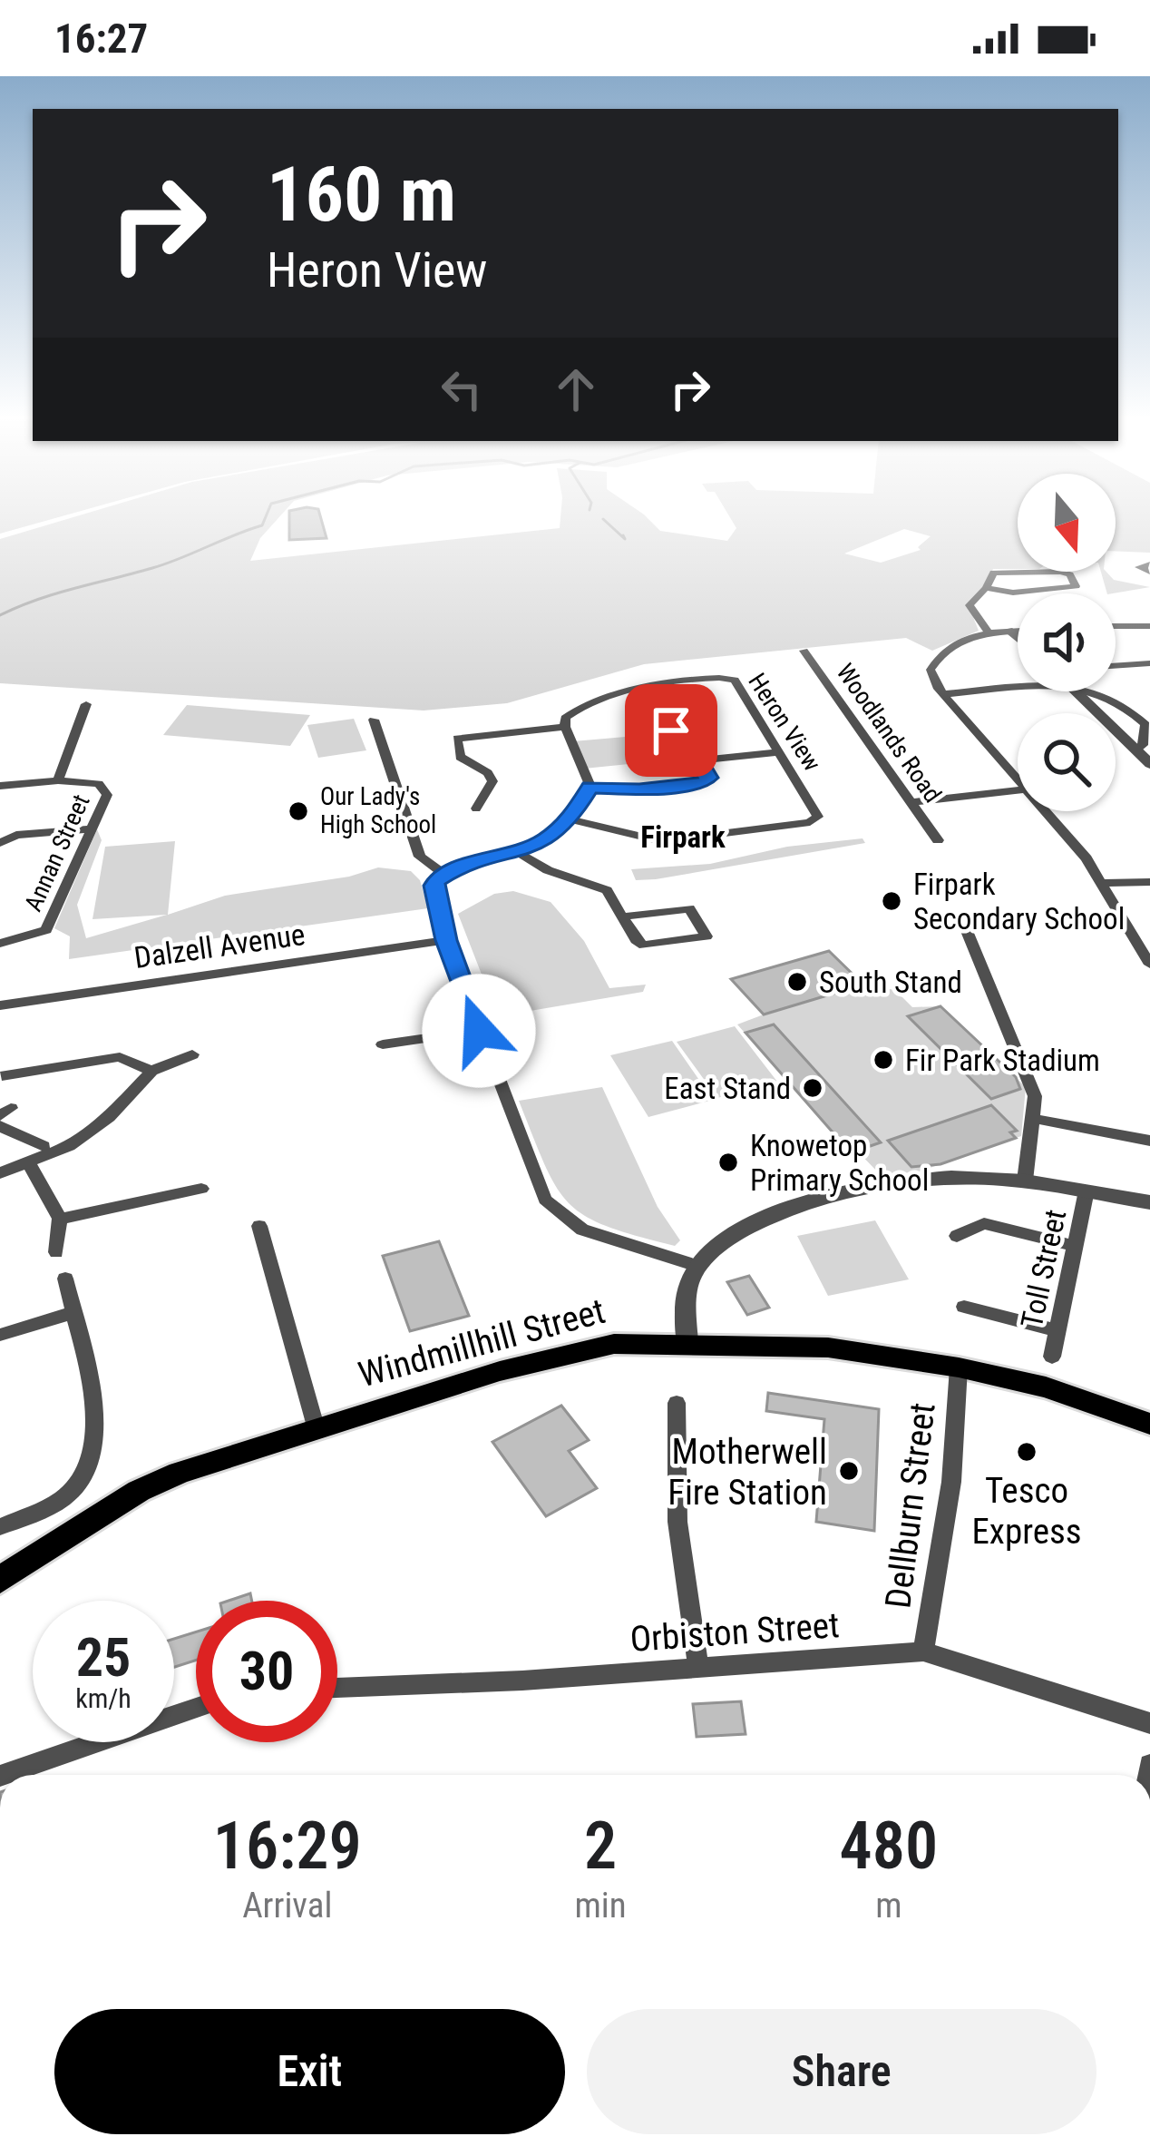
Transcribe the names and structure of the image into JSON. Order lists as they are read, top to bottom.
{
  "streets": {
    "main road": ["Windmillhill Street"],
    "street": [
      "Heron View",
      "Woodlands Road",
      "Annan Street",
      "Dalzell Avenue",
      "Toll Street",
      "Dellburn Street",
      "Orbiston Street"
    ]
  },
  "crossings": [
    ["Windmillhill Street", "Dellburn Street"],
    ["Dellburn Street", "Orbiston Street"]
  ],
  "districts": ["Firpark"],
  "places": [
    "Our Lady's High School",
    "Firpark Secondary School",
    "South Stand",
    "Fir Park Stadium",
    "East Stand",
    "Knowetop Primary School",
    "Tesco Express",
    "Motherwell Fire Station"
  ],
  "north": "bottom",
  "page": {
    "status": "16:27",
    "turn": ["160 m", "Heron View"],
    "speed": "25 km/h",
    "limit": "30",
    "eta": [
      "16:29",
      "Arrival",
      "2",
      "min",
      "480",
      "m"
    ],
    "buttons": ["Exit", "Share"]
  }
}
